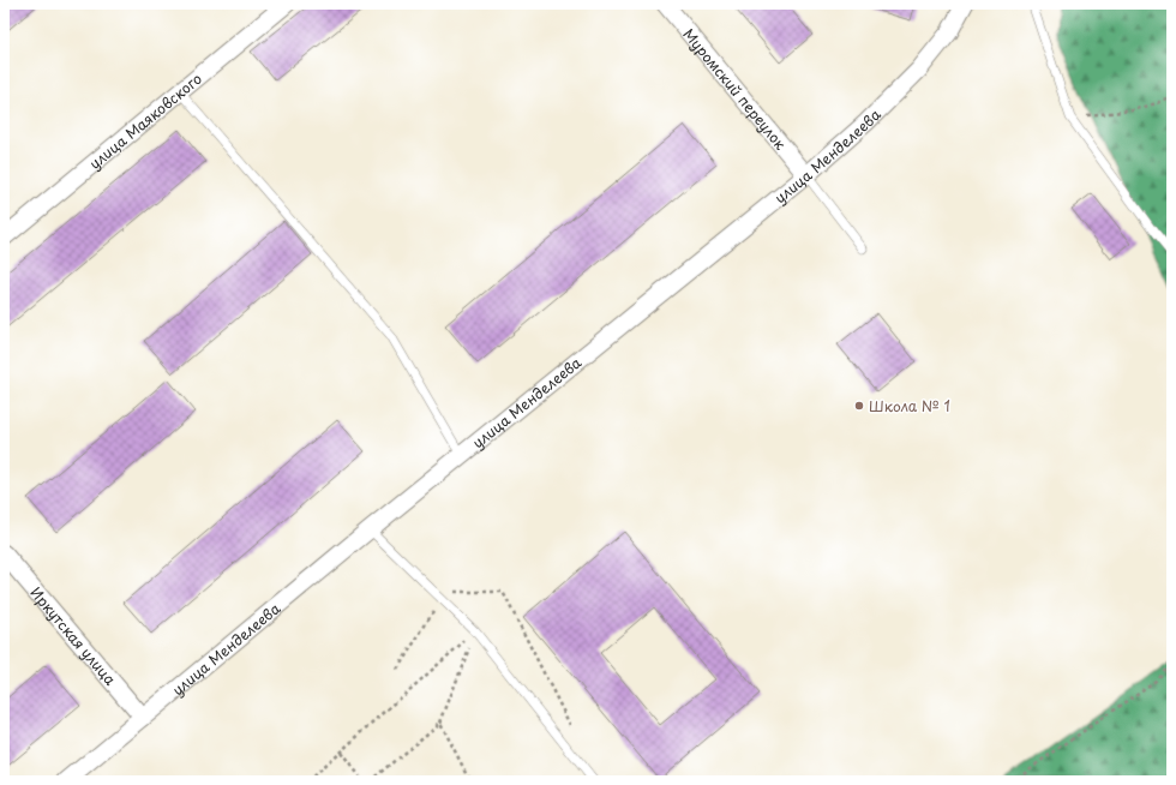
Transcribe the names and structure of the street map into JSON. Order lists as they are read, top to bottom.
{
  "streets": {
    "street": [
      "Муромский переулок",
      "улица Маяковского",
      "улица Менделеева",
      "Иркутская улица"
    ]
  },
  "crossings": [
    ["Муромский переулок", "улица Менделеева"],
    ["улица Менделеева", "Иркутская улица"]
  ],
  "places": ["Школа № 1"]
}
